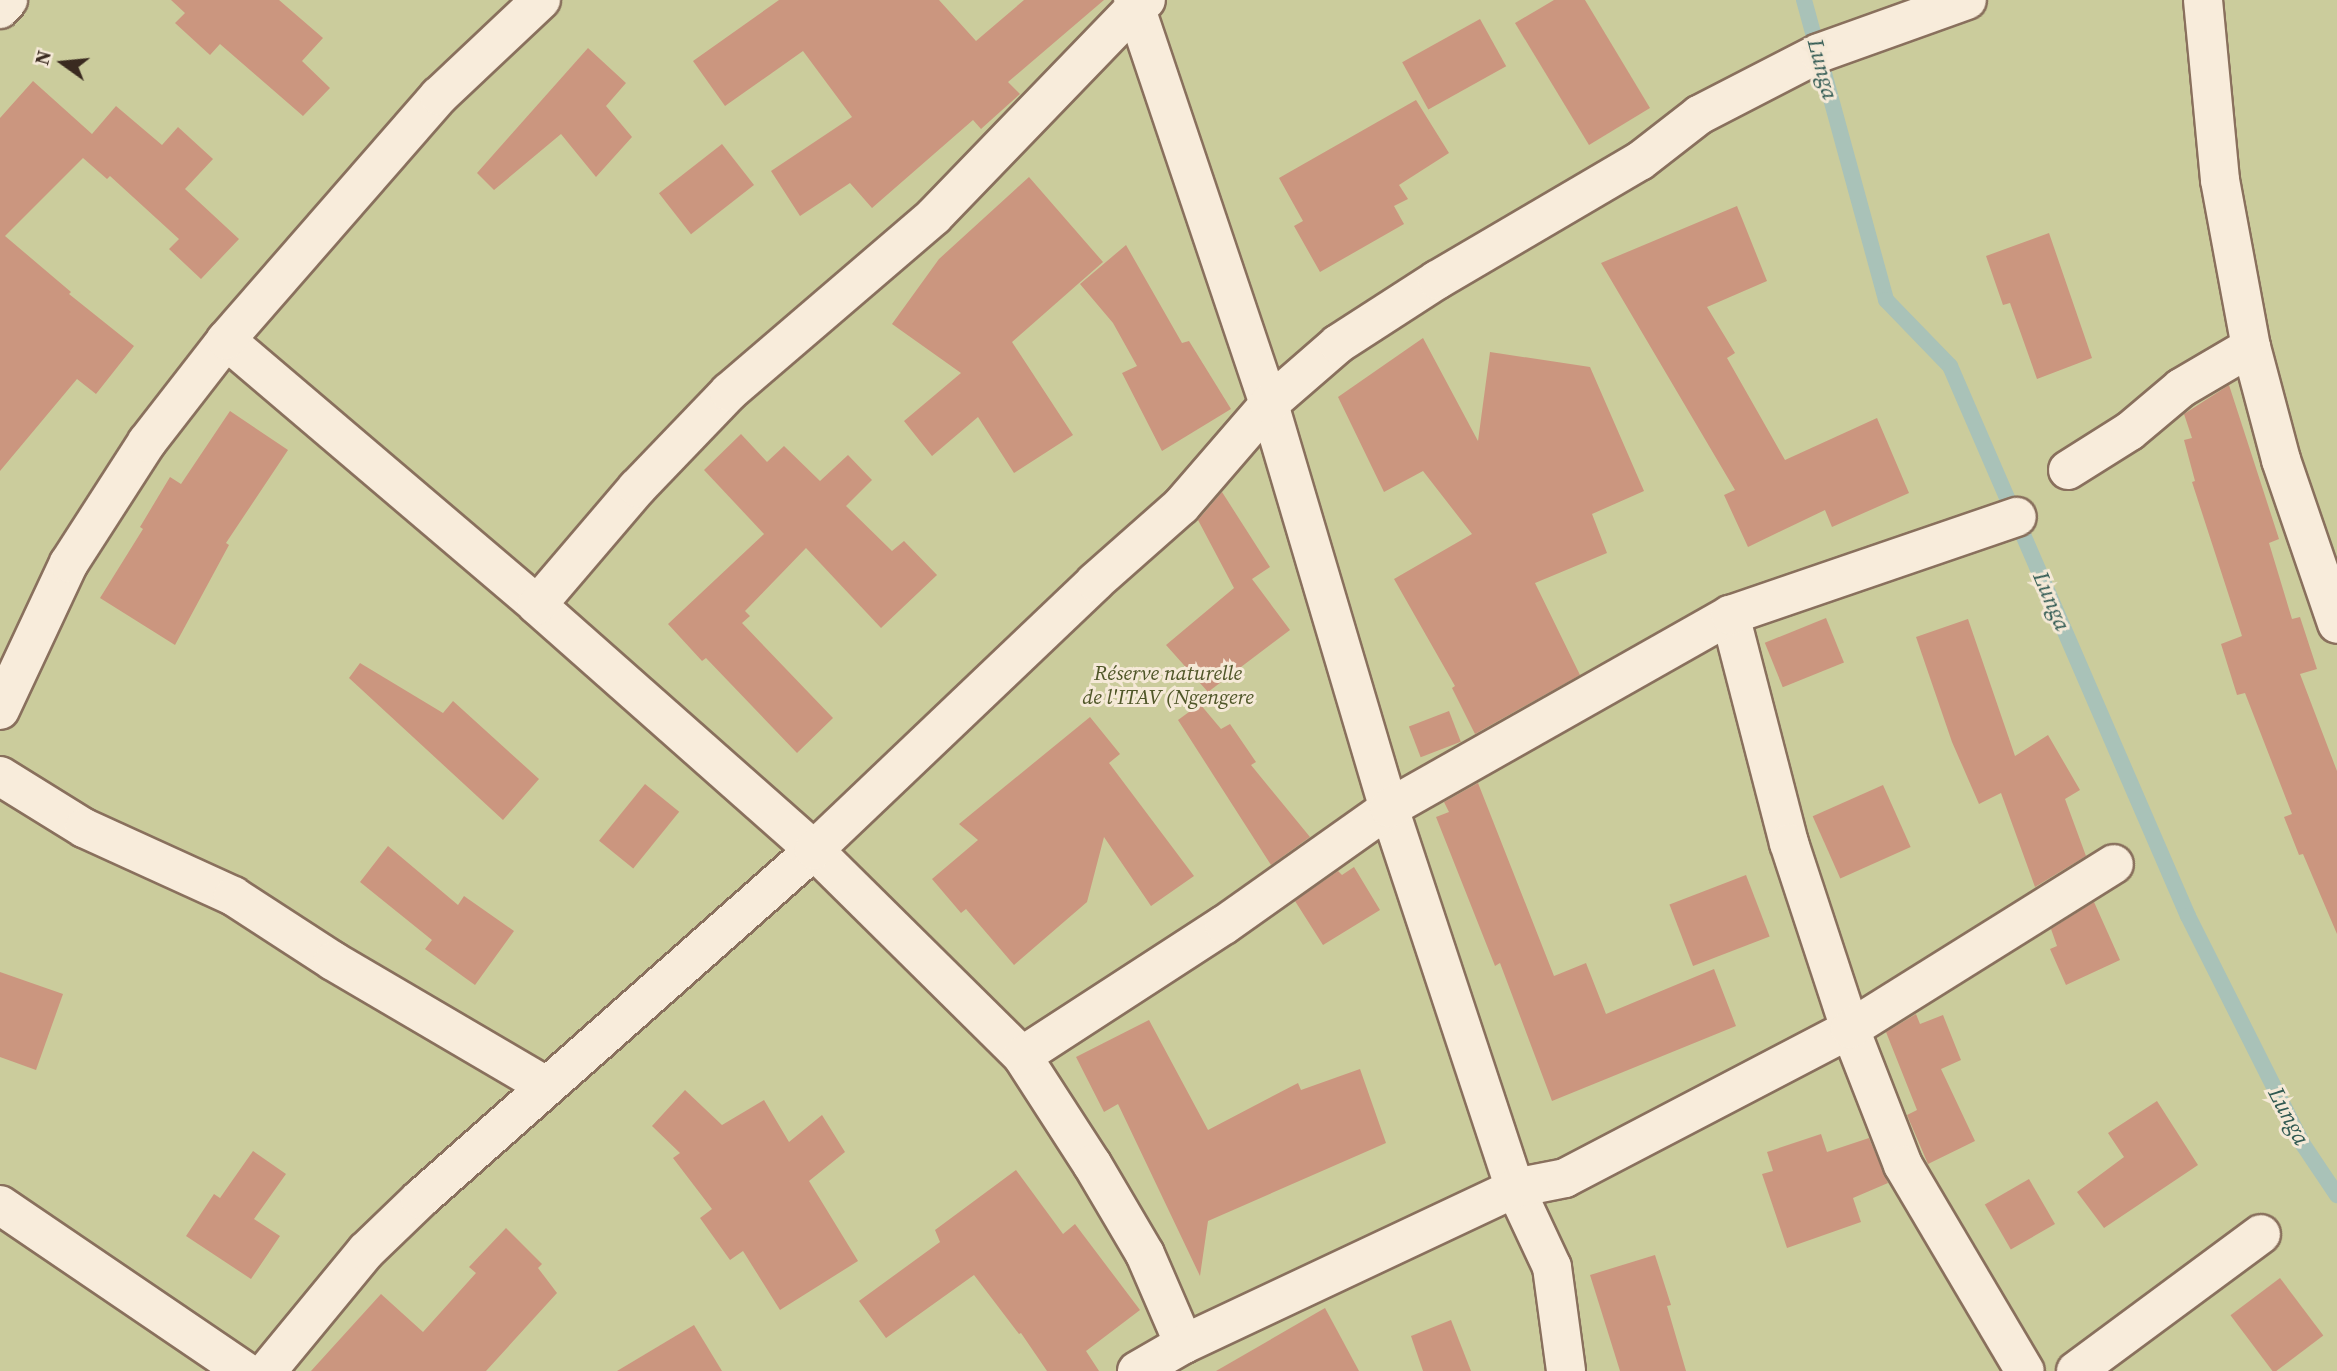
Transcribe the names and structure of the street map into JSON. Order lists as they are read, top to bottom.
{
  "water": ["Lunga"],
  "parks": ["Réserve naturelle de l'ITAV (Ngengere"],
  "north": "left"
}
